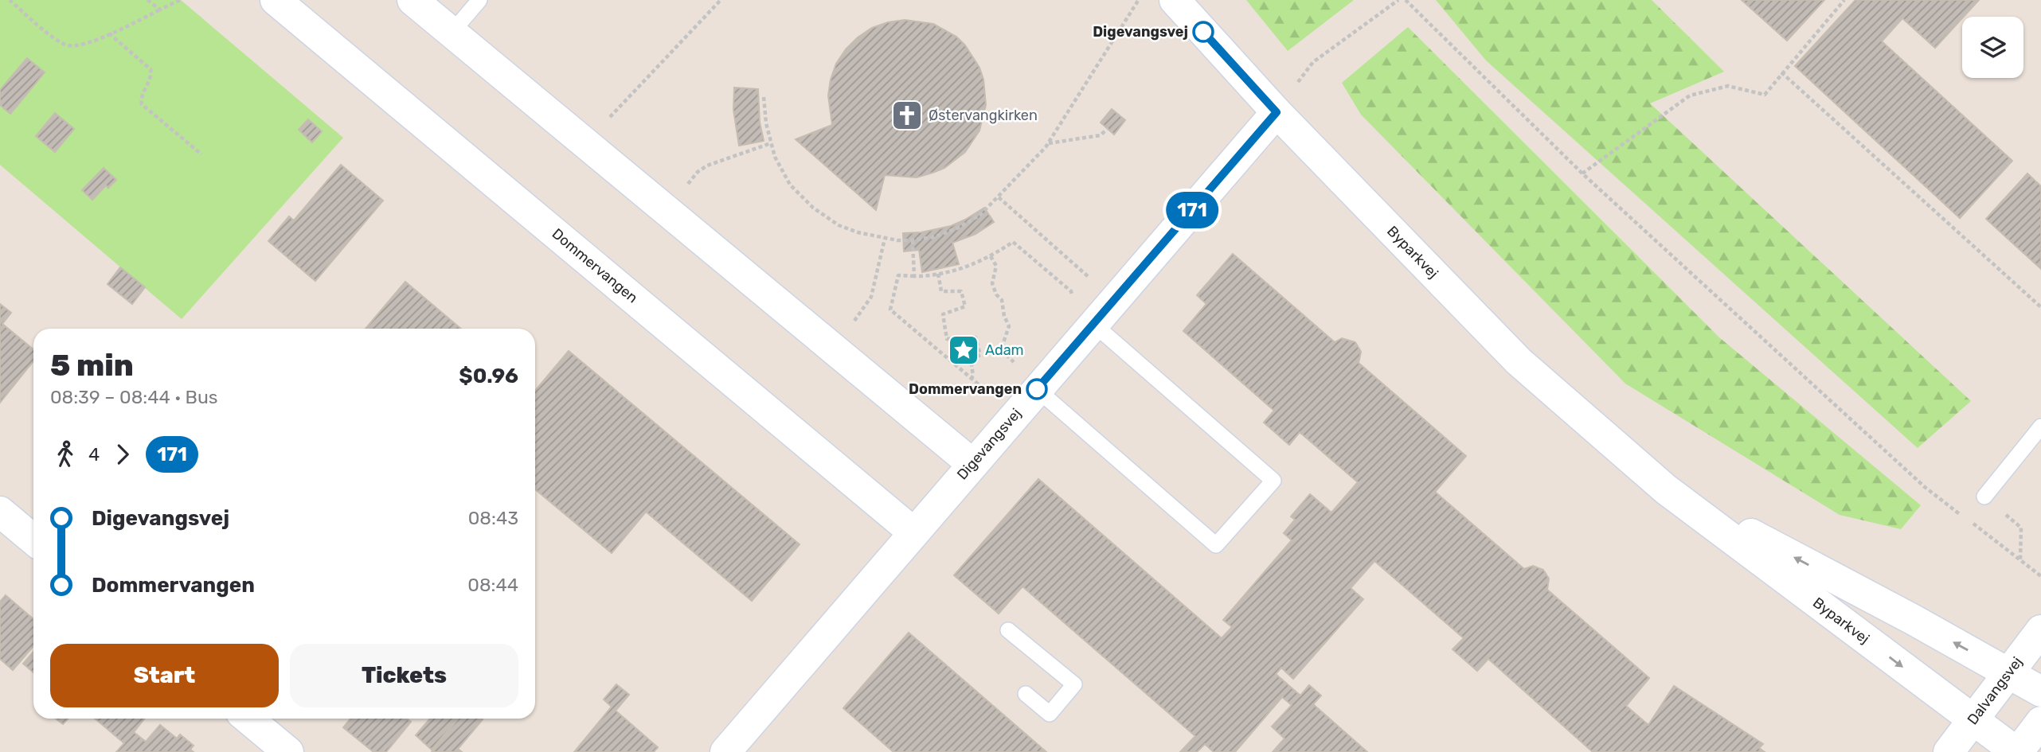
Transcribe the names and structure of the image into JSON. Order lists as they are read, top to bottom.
{
  "streets": {
    "street": [
      "Byparkvej",
      "Dommervangen",
      "Digevangsvej",
      "Dalvangsvej"
    ]
  },
  "crossings": [
    ["Byparkvej", "Digevangsvej"],
    ["Byparkvej", "Dalvangsvej"],
    ["Dommervangen", "Digevangsvej"]
  ],
  "places": {
    "other": ["Digevangsvej", "Dommervangen"],
    "church": ["Østervangkirken"],
    "place": ["Adam"]
  },
  "lines": ["bus line 171"],
  "page": {
    "on_map": "171",
    "heading": ["5 min", "08:39 – 08:44 · Bus", "$0.96"],
    "legs": ["4", "171"],
    "list": [
      {
        "name": "Digevangsvej",
        "value": "08:43"
      },
      {
        "name": "Dommervangen",
        "value": "08:44"
      }
    ],
    "buttons": ["Start", "Tickets"]
  }
}
